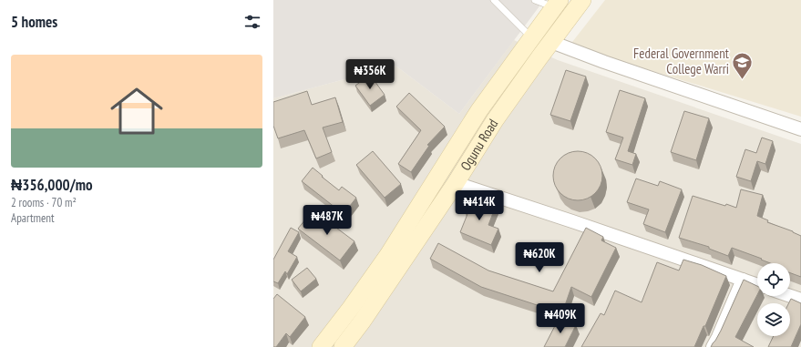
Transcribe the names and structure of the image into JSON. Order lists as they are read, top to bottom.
{
  "streets": {
    "main road": ["Ogunu Road"]
  },
  "places": {
    "school or university": ["Federal Government College Warri"]
  },
  "page": {
    "heading": "5 homes",
    "list": [
      {
        "name": "₦356,000/mo",
        "note": "2 rooms · 70 m² · Apartment"
      }
    ],
    "price": [
      "₦356K",
      "₦414K",
      "₦487K",
      "₦620K",
      "₦409K"
    ]
  }
}
